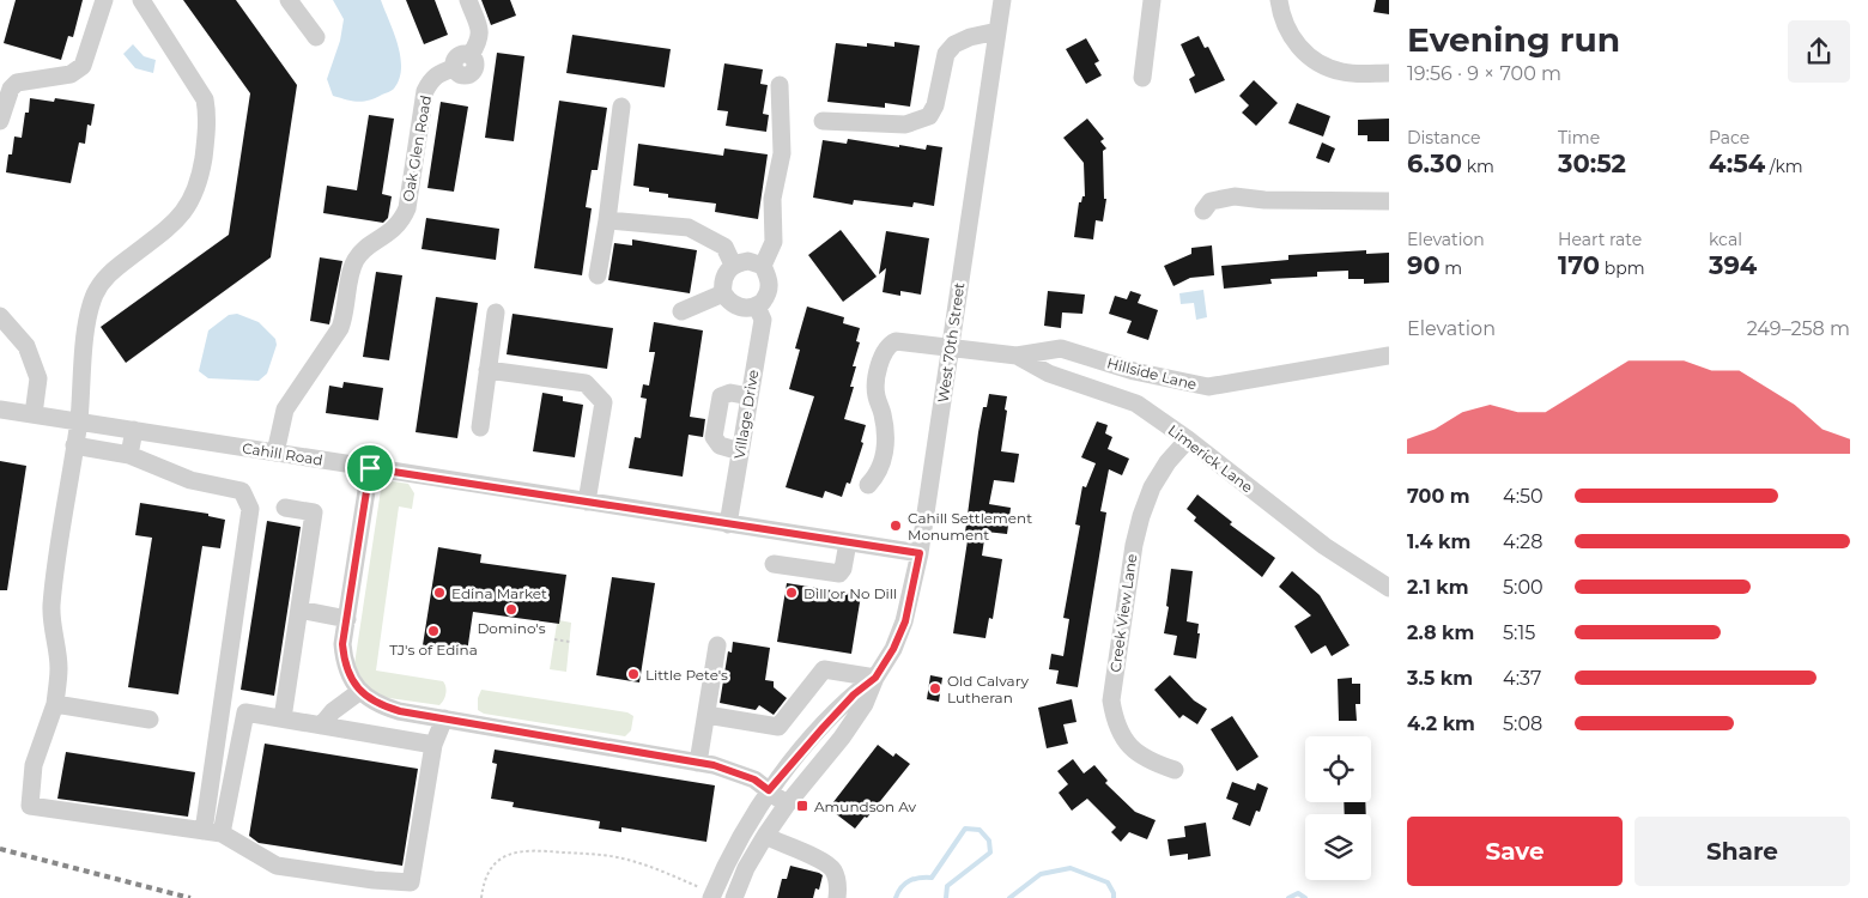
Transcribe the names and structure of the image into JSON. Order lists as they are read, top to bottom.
{
  "streets": {
    "street": [
      "Oak Glen Road",
      "West 70th Street",
      "Hillside Lane",
      "Village Drive",
      "Cahill Road",
      "Limerick Lane",
      "Creek View Lane"
    ]
  },
  "crossings": [
    ["Oak Glen Road", "Cahill Road"],
    ["West 70th Street", "Hillside Lane"],
    ["West 70th Street", "Cahill Road"],
    ["Hillside Lane", "Limerick Lane"],
    ["Village Drive", "Cahill Road"],
    ["Limerick Lane", "Creek View Lane"]
  ],
  "places": {
    "other": [
      "Cahill Settlement Monument",
      "Edina Market",
      "Dill or No Dill",
      "Domino's",
      "TJ's of Edina",
      "Little Pete's",
      "Old Calvary Lutheran"
    ],
    "transit": ["Amundson Av"]
  },
  "page": {
    "heading": ["Evening run", "19:56 · 9 × 700 m"],
    "stats": [
      ["Distance", "6.30 km"],
      ["Time", "30:52"],
      ["Pace", "4:54 /km"],
      ["Elevation", "90 m"],
      ["Heart rate", "170 bpm"],
      ["kcal", "394"]
    ],
    "chart": ["Elevation", "249–258 m"],
    "list": [
      {
        "name": "700 m",
        "note": "4:50"
      },
      {
        "name": "1.4 km",
        "note": "4:28"
      },
      {
        "name": "2.1 km",
        "note": "5:00"
      },
      {
        "name": "2.8 km",
        "note": "5:15"
      },
      {
        "name": "3.5 km",
        "note": "4:37"
      },
      {
        "name": "4.2 km",
        "note": "5:08"
      }
    ],
    "buttons": ["Save", "Share"]
  }
}
